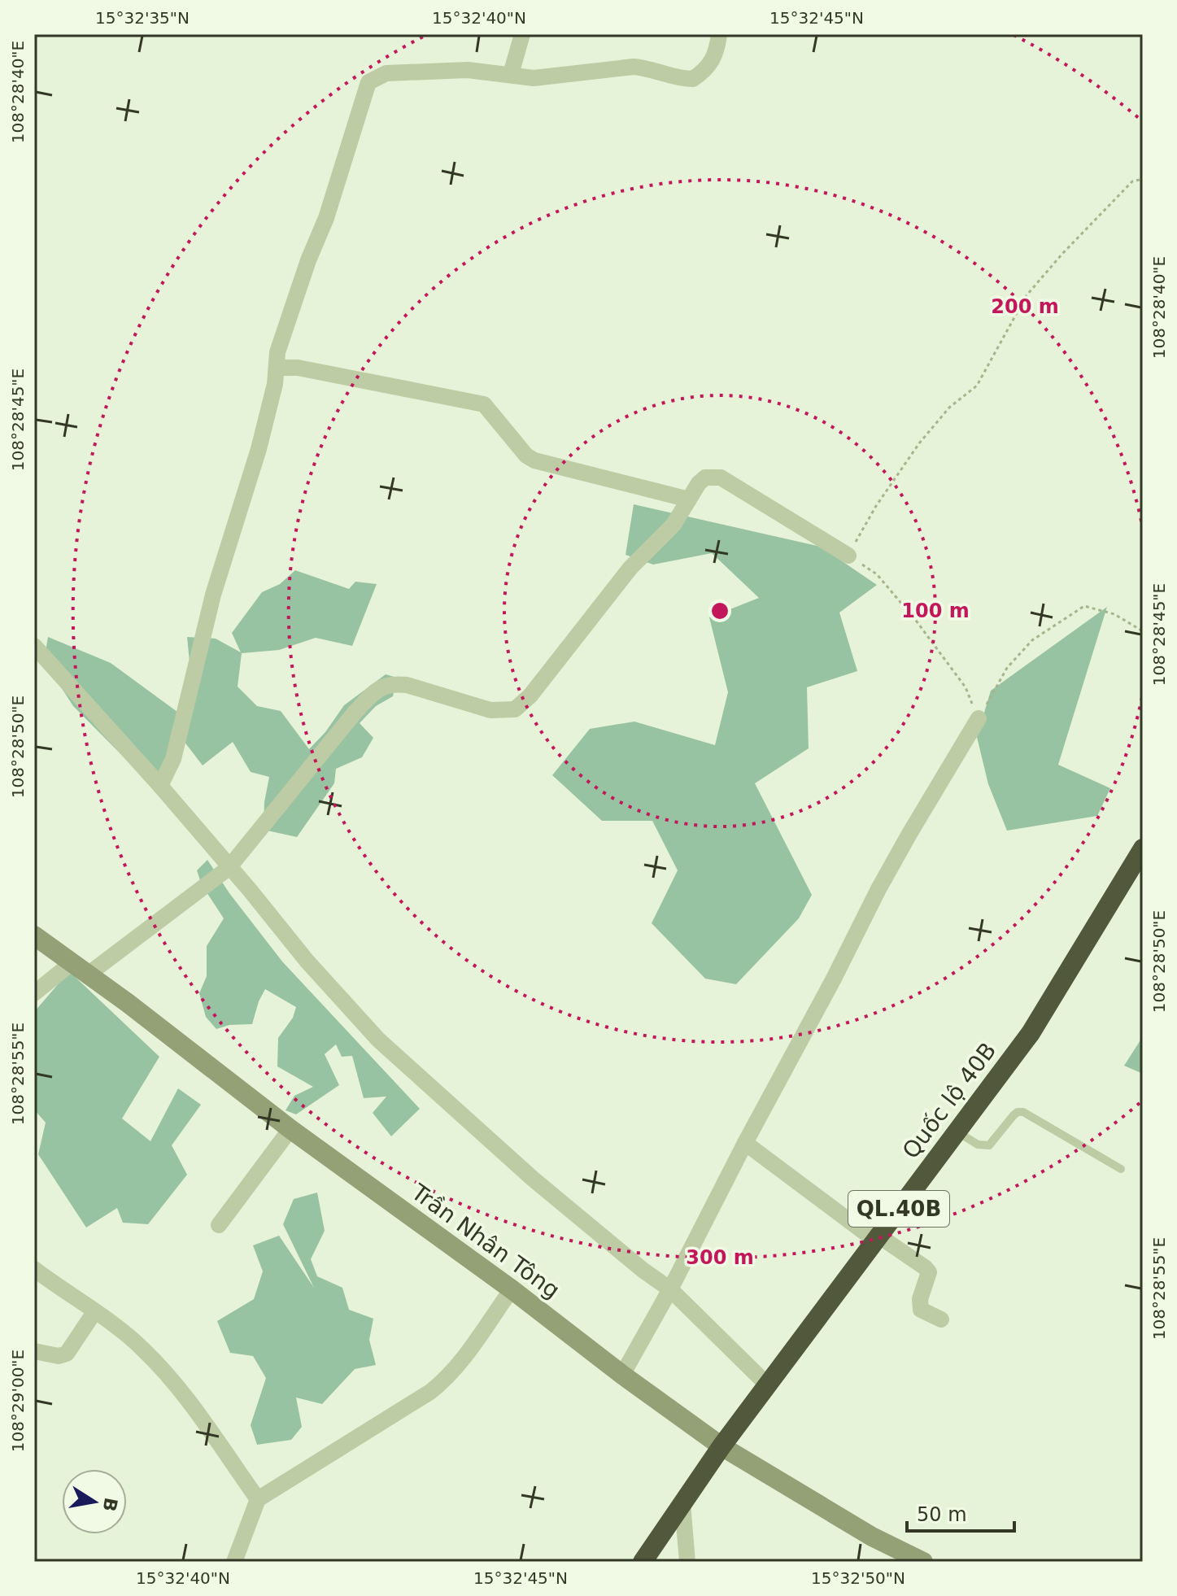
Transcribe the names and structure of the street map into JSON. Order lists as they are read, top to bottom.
{
  "streets": {
    "highway": ["Quốc lộ 40B", "QL.40B"],
    "street": ["Trần Nhân Tông"]
  },
  "crossings": [
    ["Quốc lộ 40B", "Trần Nhân Tông"]
  ],
  "scale_bar": "50 m",
  "north": "right",
  "coordinates": [
    "15°32'35\"N",
    "15°32'40\"N",
    "15°32'45\"N",
    "108°28'40\"E",
    "108°28'45\"E",
    "108°28'50\"E",
    "108°28'55\"E",
    "108°29'00\"E",
    "15°32'50\"N"
  ],
  "rings": ["200 m", "100 m", "300 m"]
}
